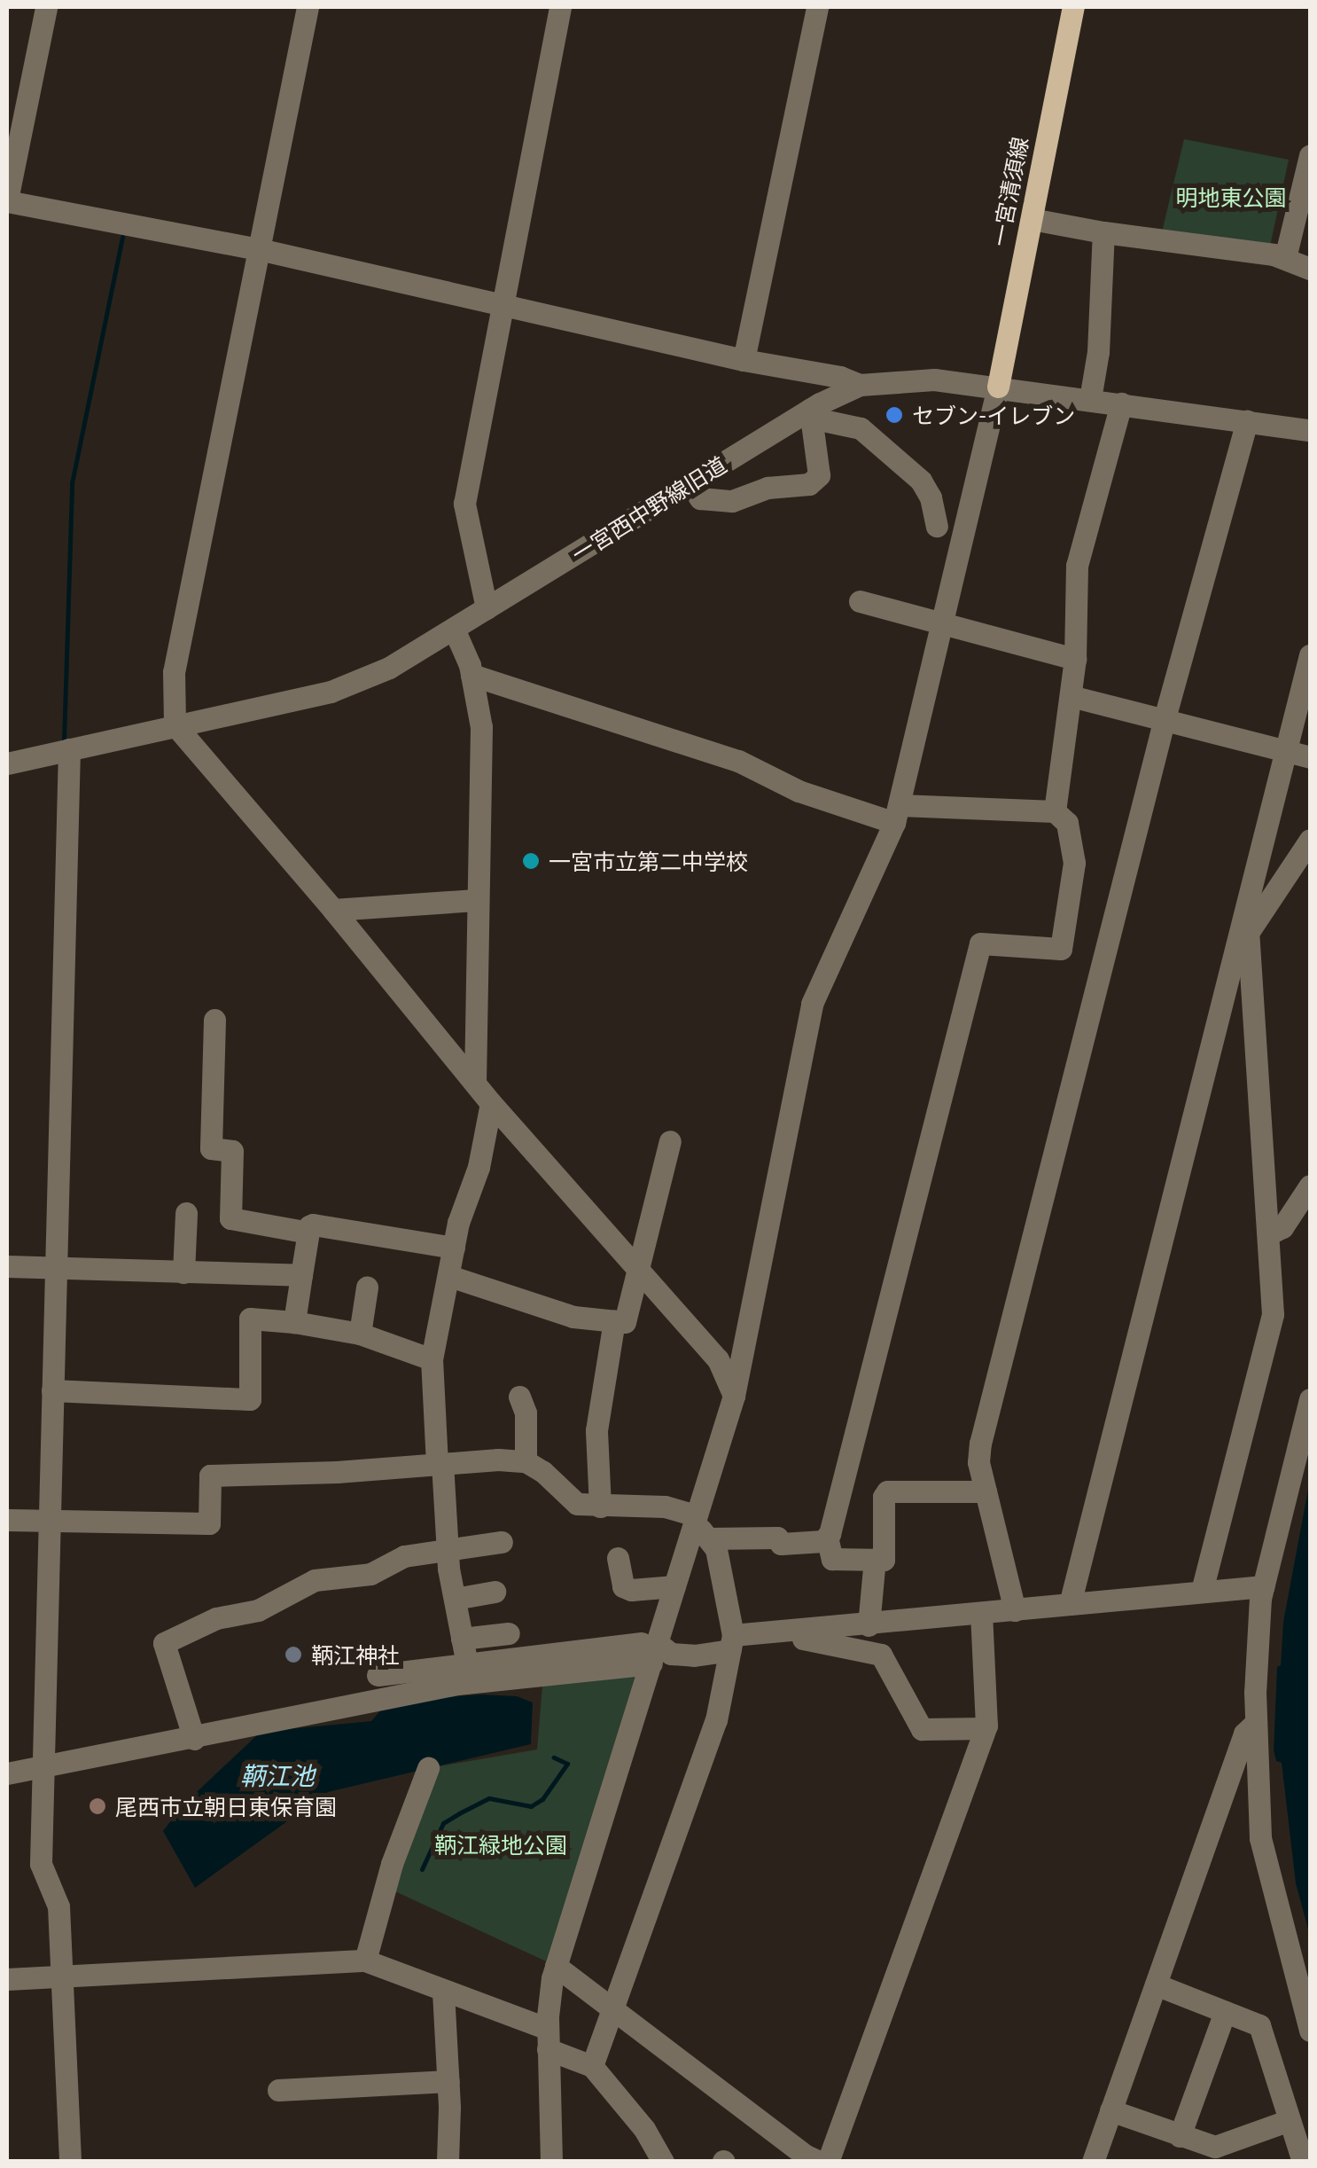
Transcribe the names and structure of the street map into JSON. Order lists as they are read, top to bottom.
{
  "streets": {
    "main road": ["一宮清須線"],
    "street": ["一宮西中野線旧道"]
  },
  "crossings": [
    ["一宮清須線", "一宮西中野線旧道"]
  ],
  "water": ["鞆江池"],
  "parks": ["明地東公園", "鞆江緑地公園"],
  "places": [
    "セブン-イレブン",
    "一宮市立第二中学校",
    "鞆江神社",
    "尾西市立朝日東保育園"
  ]
}
